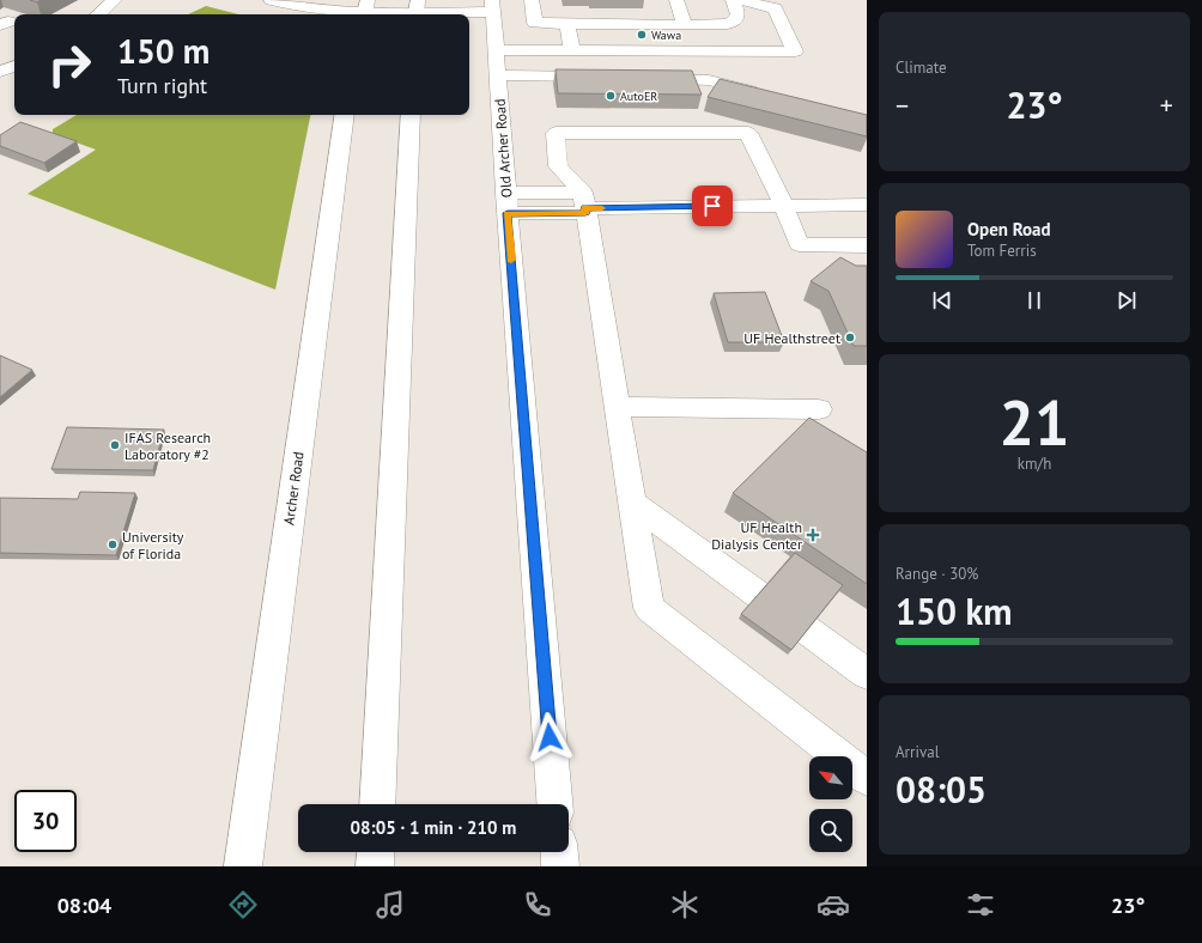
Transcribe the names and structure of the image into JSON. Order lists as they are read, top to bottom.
{
  "streets": {
    "main road": ["Old Archer Road", "Archer Road"]
  },
  "places": {
    "other": [
      "Wawa",
      "AutoER",
      "UF Healthstreet",
      "IFAS Research Laboratory #2",
      "University of Florida"
    ],
    "health": ["UF Health Dialysis Center"]
  },
  "north": "top left",
  "page": {
    "tile": [
      "Climate",
      ["21", "km/h"],
      ["Range · 30%", "150 km"],
      ["Arrival", "08:05"]
    ],
    "turn": ["150 m", "Turn right"],
    "heat": ["−", "23°", "+"],
    "song": ["Open Road", "Tom Ferris"],
    "limit": "30",
    "trip": "08:05 · 1 min · 210 m",
    "tabs": ["08:04", "23°"]
  }
}
